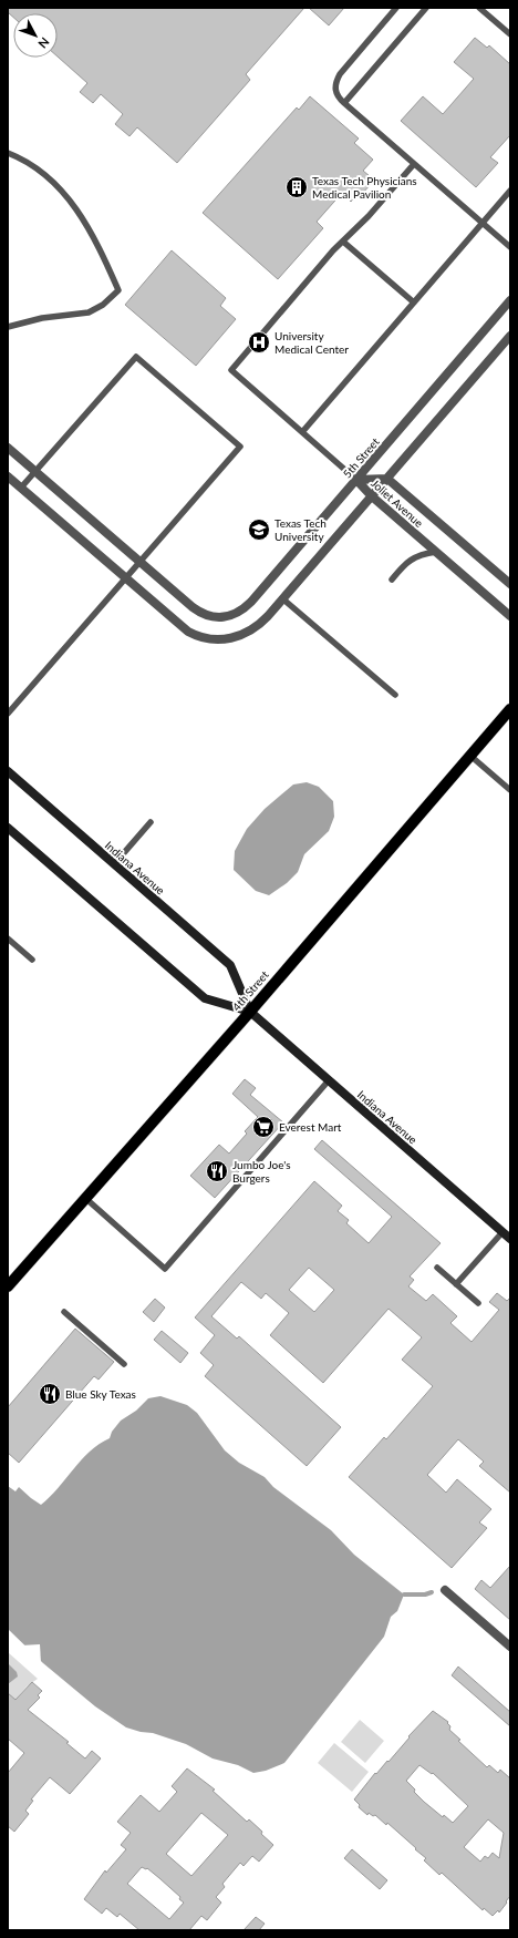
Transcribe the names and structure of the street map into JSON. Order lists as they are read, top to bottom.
{
  "streets": {
    "main road": ["4th Street"],
    "street": ["5th Street", "Joliet Avenue", "Indiana Avenue"]
  },
  "crossings": [
    ["5th Street", "Joliet Avenue"],
    ["Indiana Avenue", "4th Street"]
  ],
  "places": {
    "building": ["Texas Tech Physicians Medical Pavilion"],
    "hospital": ["University Medical Center"],
    "school or university": ["Texas Tech University"],
    "supermarket": ["Everest Mart"],
    "restaurant": ["Jumbo Joe's Burgers", "Blue Sky Texas"]
  },
  "north": "bottom right"
}
